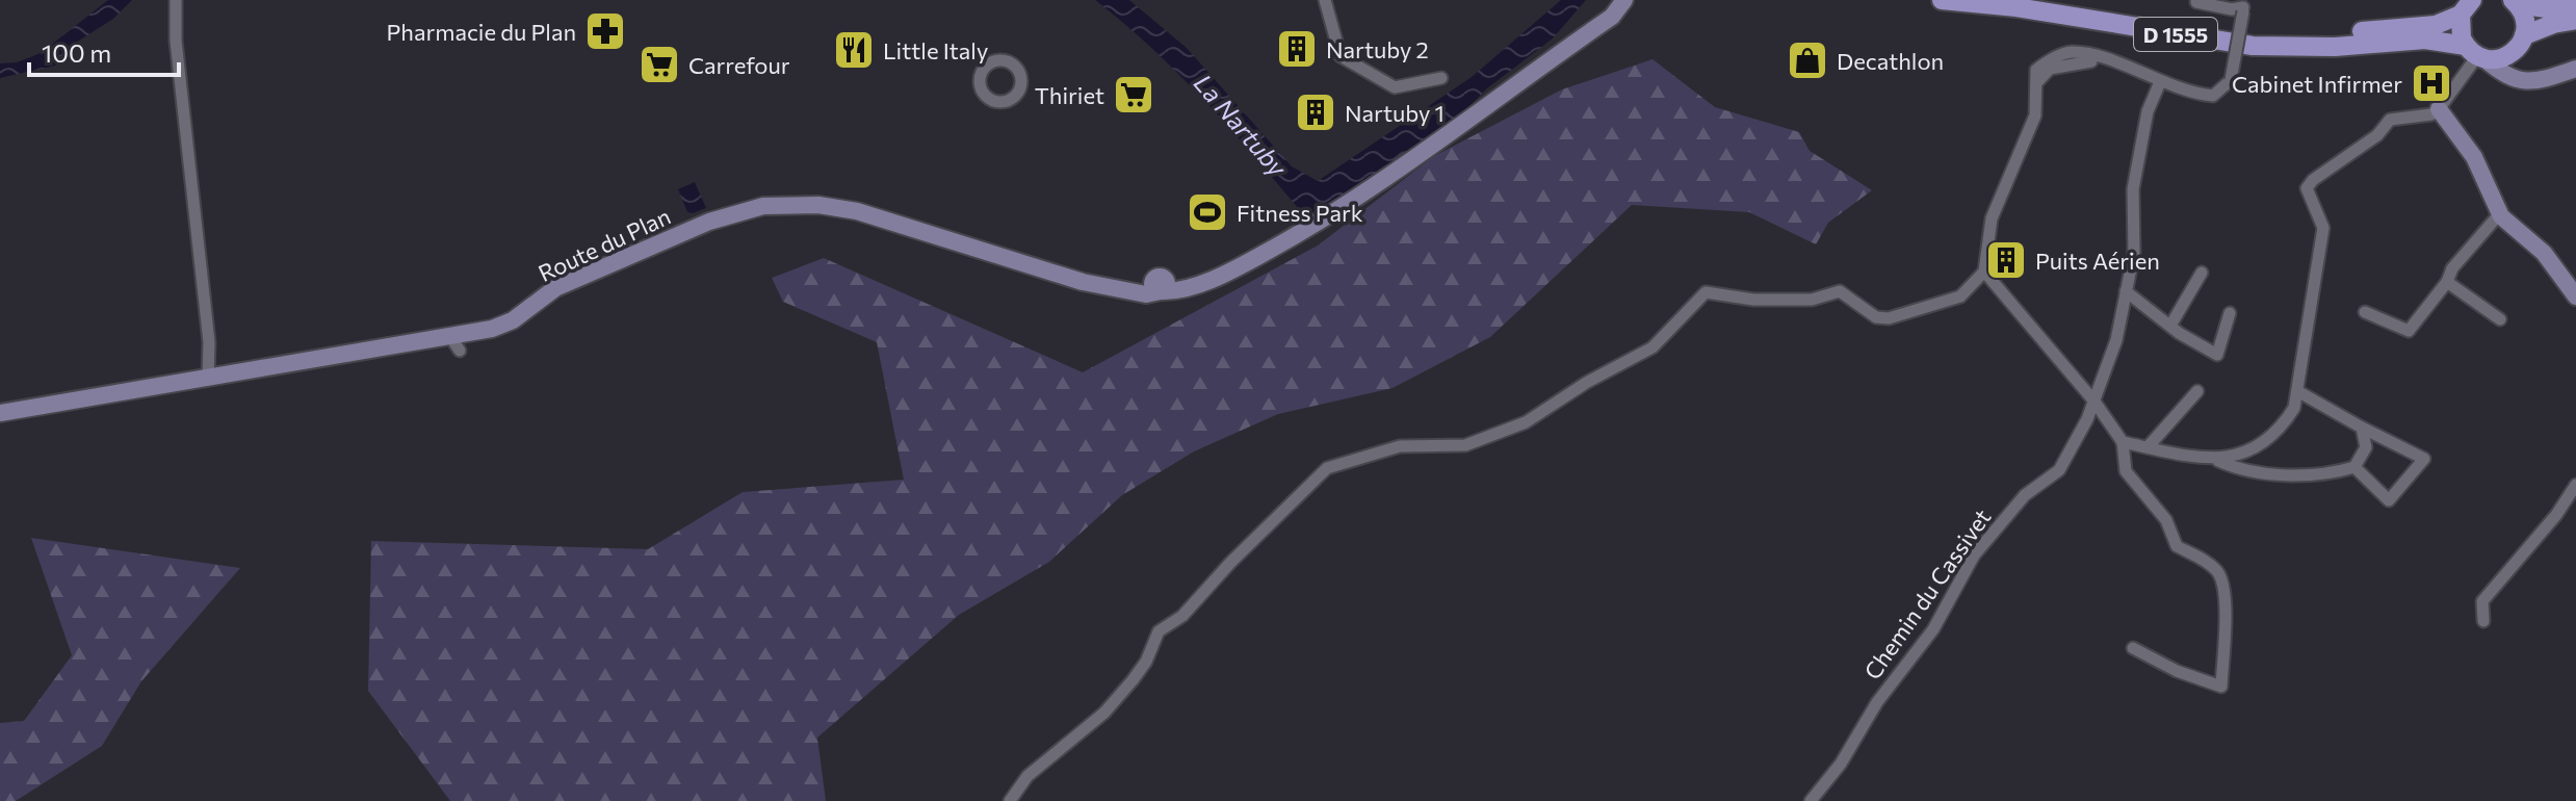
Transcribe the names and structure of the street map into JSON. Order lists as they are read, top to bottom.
{
  "streets": {
    "main road": ["D 1555"],
    "street": ["Route du Plan", "Chemin du Cassivet"]
  },
  "water": ["La Nartuby"],
  "places": {
    "pharmacy": ["Pharmacie du Plan"],
    "building": ["Nartuby 2", "Nartuby 1", "Puits Aérien"],
    "restaurant": ["Little Italy"],
    "shop": ["Decathlon"],
    "supermarket": ["Carrefour", "Thiriet"],
    "hospital": ["Cabinet Infirmer"],
    "sports": ["Fitness Park"]
  },
  "scale_bar": "100 m"
}
